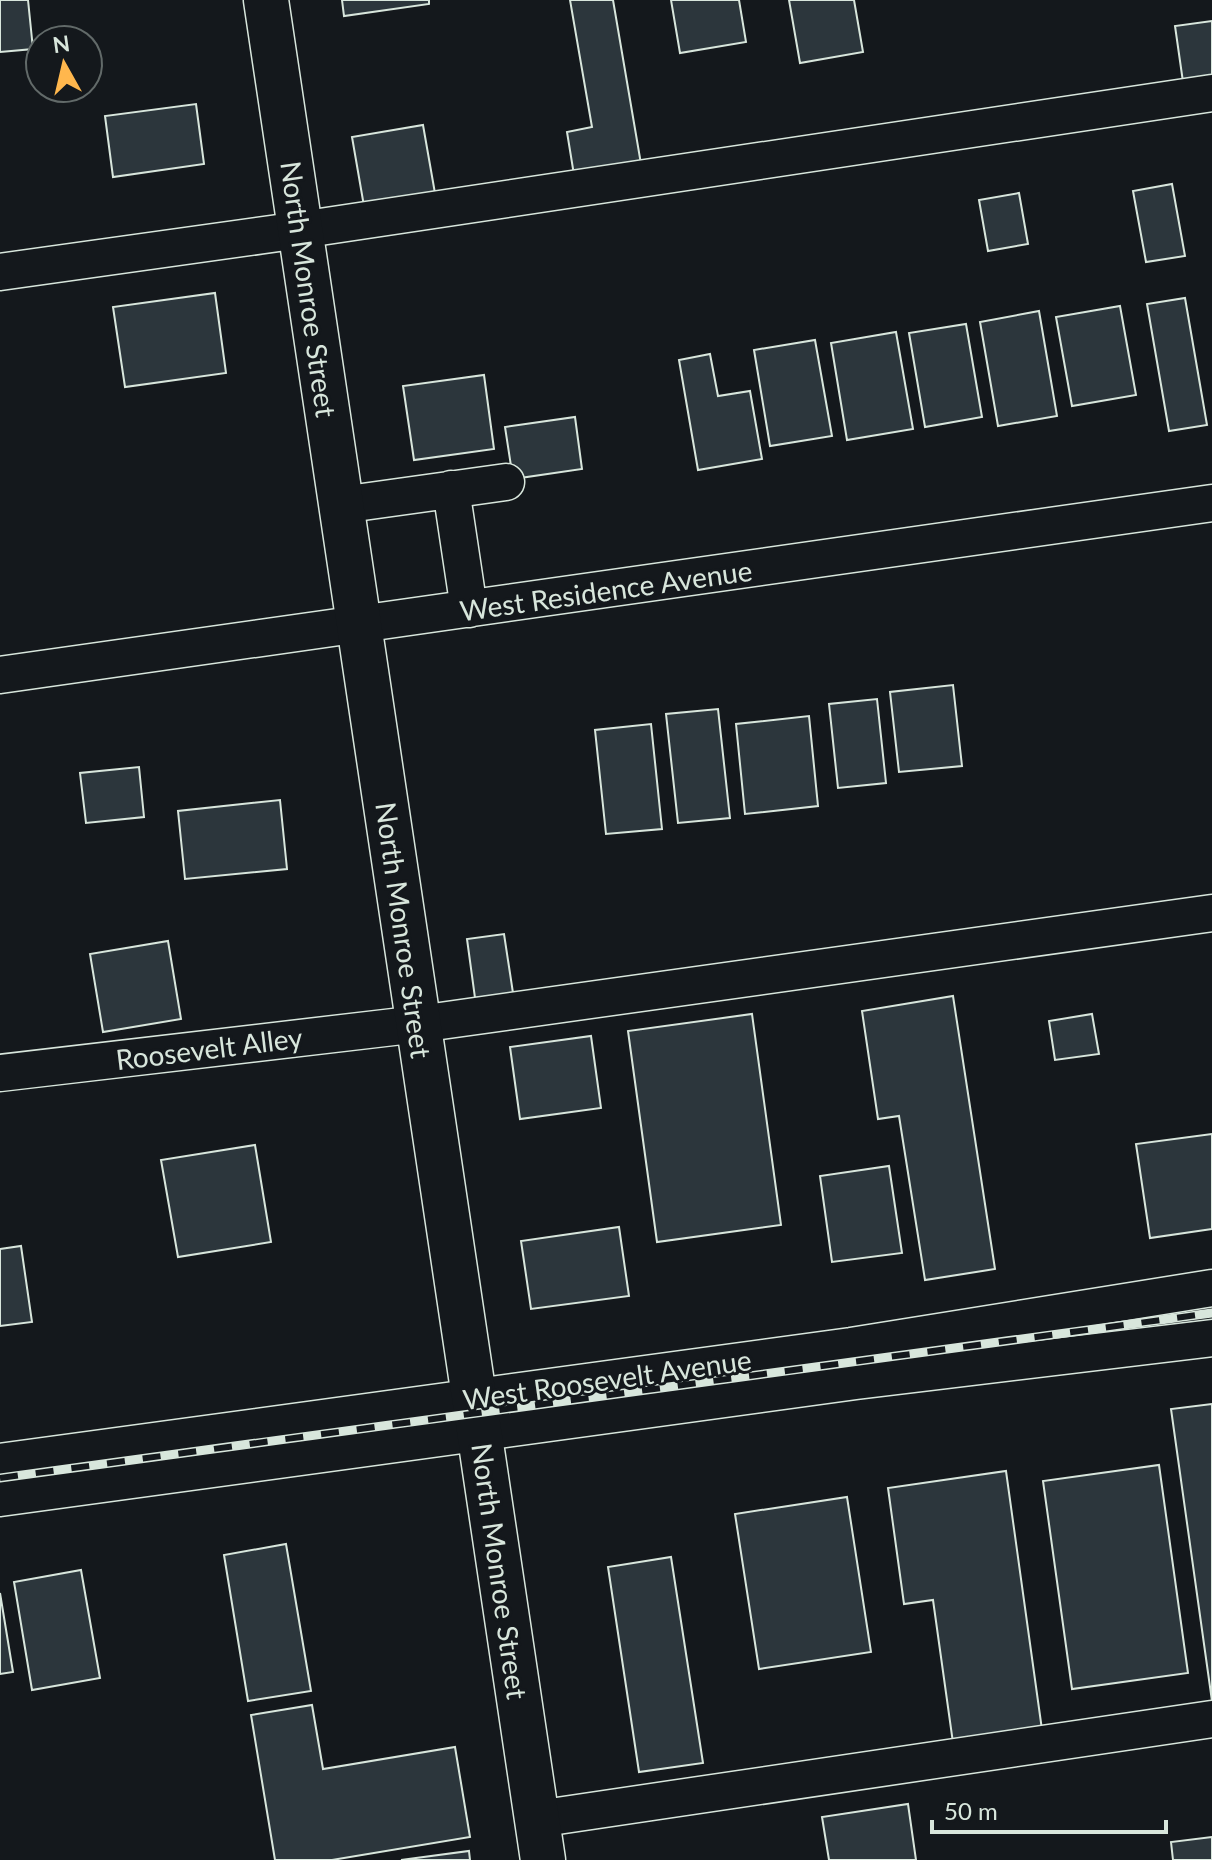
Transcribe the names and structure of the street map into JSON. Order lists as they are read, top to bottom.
{
  "streets": {
    "main road": ["North Monroe Street"],
    "street": ["West Residence Avenue", "Roosevelt Alley", "West Roosevelt Avenue"]
  },
  "crossings": [
    ["North Monroe Street", "West Residence Avenue"],
    ["North Monroe Street", "Roosevelt Alley"],
    ["North Monroe Street", "West Roosevelt Avenue"]
  ],
  "scale_bar": "50 m",
  "north": "top"
}
